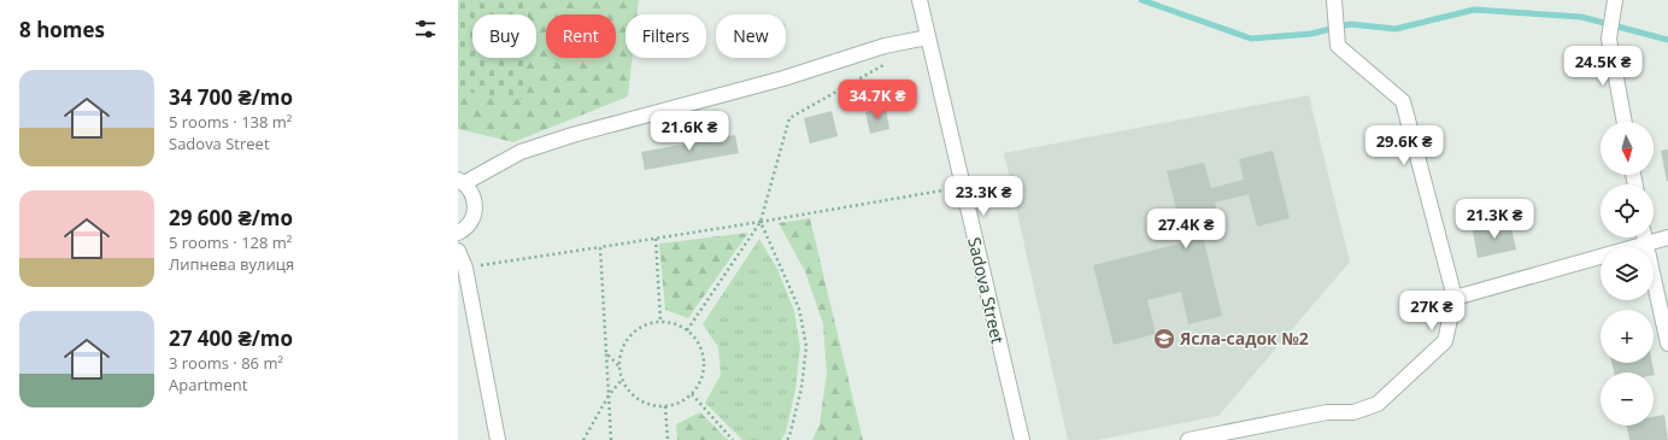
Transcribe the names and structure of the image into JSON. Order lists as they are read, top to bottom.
{
  "streets": {
    "street": ["Sadova Street"]
  },
  "places": {
    "school or university": ["Ясла-садок №2"]
  },
  "north": "bottom",
  "page": {
    "heading": "8 homes",
    "chip": [
      "Buy",
      "Rent",
      "Filters",
      "New"
    ],
    "price": [
      "24.5K ₴",
      "34.7K ₴",
      "21.6K ₴",
      "29.6K ₴",
      "23.3K ₴",
      "21.3K ₴",
      "27.4K ₴",
      "27K ₴"
    ],
    "list": [
      {
        "name": "34 700 ₴/mo",
        "note": "5 rooms · 138 m² · Sadova Street"
      },
      {
        "name": "29 600 ₴/mo",
        "note": "5 rooms · 128 m² · Липнева вулиця"
      },
      {
        "name": "27 400 ₴/mo",
        "note": "3 rooms · 86 m² · Apartment"
      }
    ],
    "map_buttons": ["+", "−"]
  }
}
